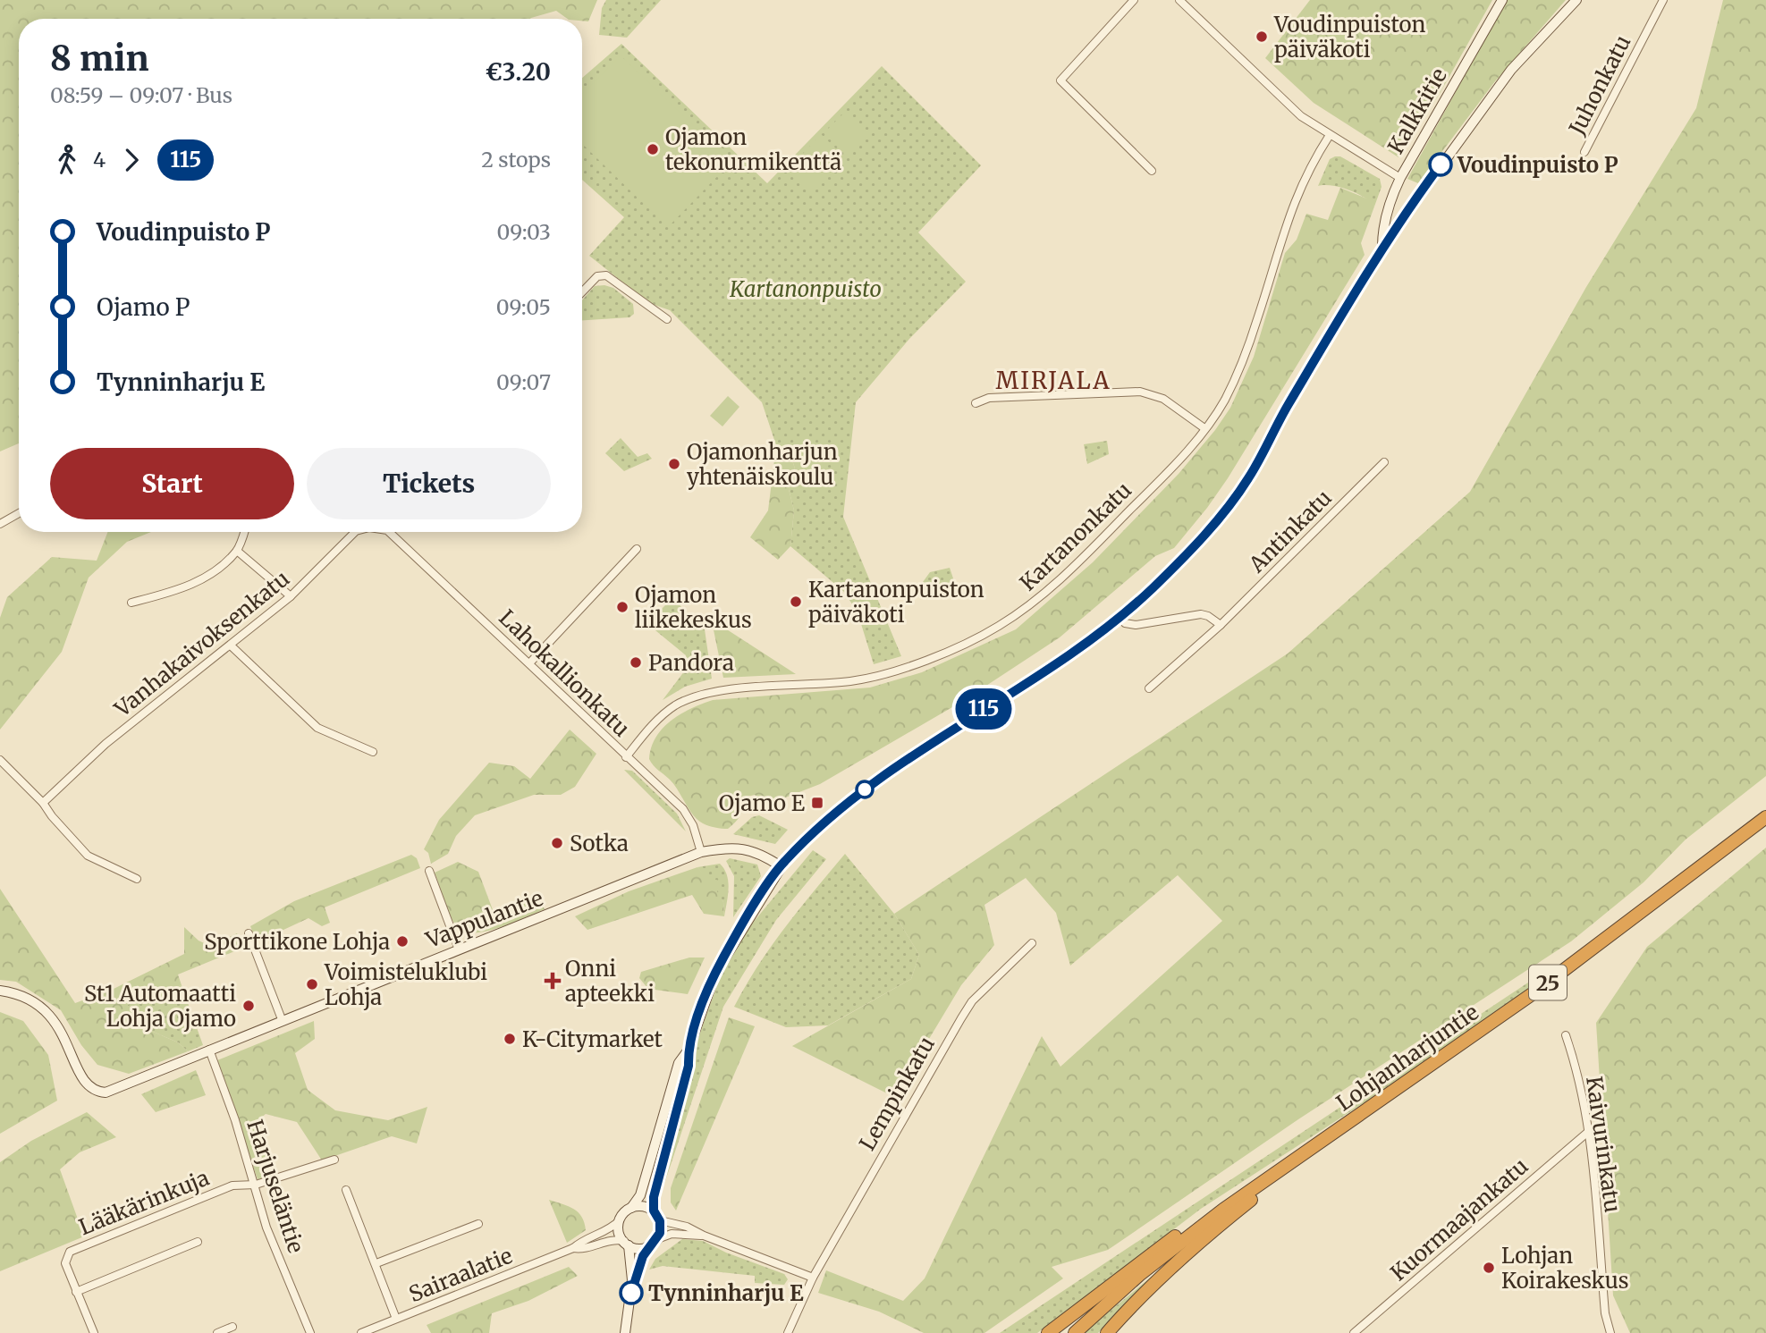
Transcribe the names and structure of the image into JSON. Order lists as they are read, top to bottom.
{
  "streets": {
    "highway": ["25", "Lohjanharjuntie"],
    "main road": ["Kalkkitie", "Vappulantie"],
    "street": [
      "Juhonkatu",
      "Antinkatu",
      "Kartanonkatu",
      "Vanhakaivoksenkatu",
      "Lahokallionkatu",
      "Lempinkatu",
      "Kaivurinkatu",
      "Harjuseläntie",
      "Lääkärinkuja",
      "Kuormaajankatu",
      "Sairaalatie"
    ]
  },
  "crossings": [
    ["Kartanonkatu", "Lahokallionkatu"],
    ["Lahokallionkatu", "Vappulantie"],
    ["Vappulantie", "Harjuseläntie"],
    ["Kaivurinkatu", "Kuormaajankatu"],
    ["Harjuseläntie", "Lääkärinkuja"]
  ],
  "districts": ["MIRJALA"],
  "parks": ["Kartanonpuisto"],
  "places": {
    "other": [
      "Voudinpuiston päiväkoti",
      "Ojamon tekonurmikenttä",
      "Voudinpuisto P",
      "Ojamonharjun yhtenäiskoulu",
      "Kartanonpuiston päiväkoti",
      "Ojamon liikekeskus",
      "Pandora",
      "Sotka",
      "Sporttikone Lohja",
      "Voimisteluklubi Lohja",
      "St1 Automaatti Lohja Ojamo",
      "K-Citymarket",
      "Lohjan Koirakeskus",
      "Tynninharju E"
    ],
    "transit": ["Ojamo E"],
    "health": ["Onni apteekki"]
  },
  "lines": ["bus line 115"],
  "page": {
    "on_map": "115",
    "heading": ["8 min", "08:59 – 09:07 · Bus", "€3.20"],
    "legs": ["4", "115", "2 stops"],
    "list": [
      {
        "name": "Voudinpuisto P",
        "value": "09:03"
      },
      {
        "name": "Ojamo P",
        "value": "09:05"
      },
      {
        "name": "Tynninharju E",
        "value": "09:07"
      }
    ],
    "buttons": ["Start", "Tickets"]
  }
}
